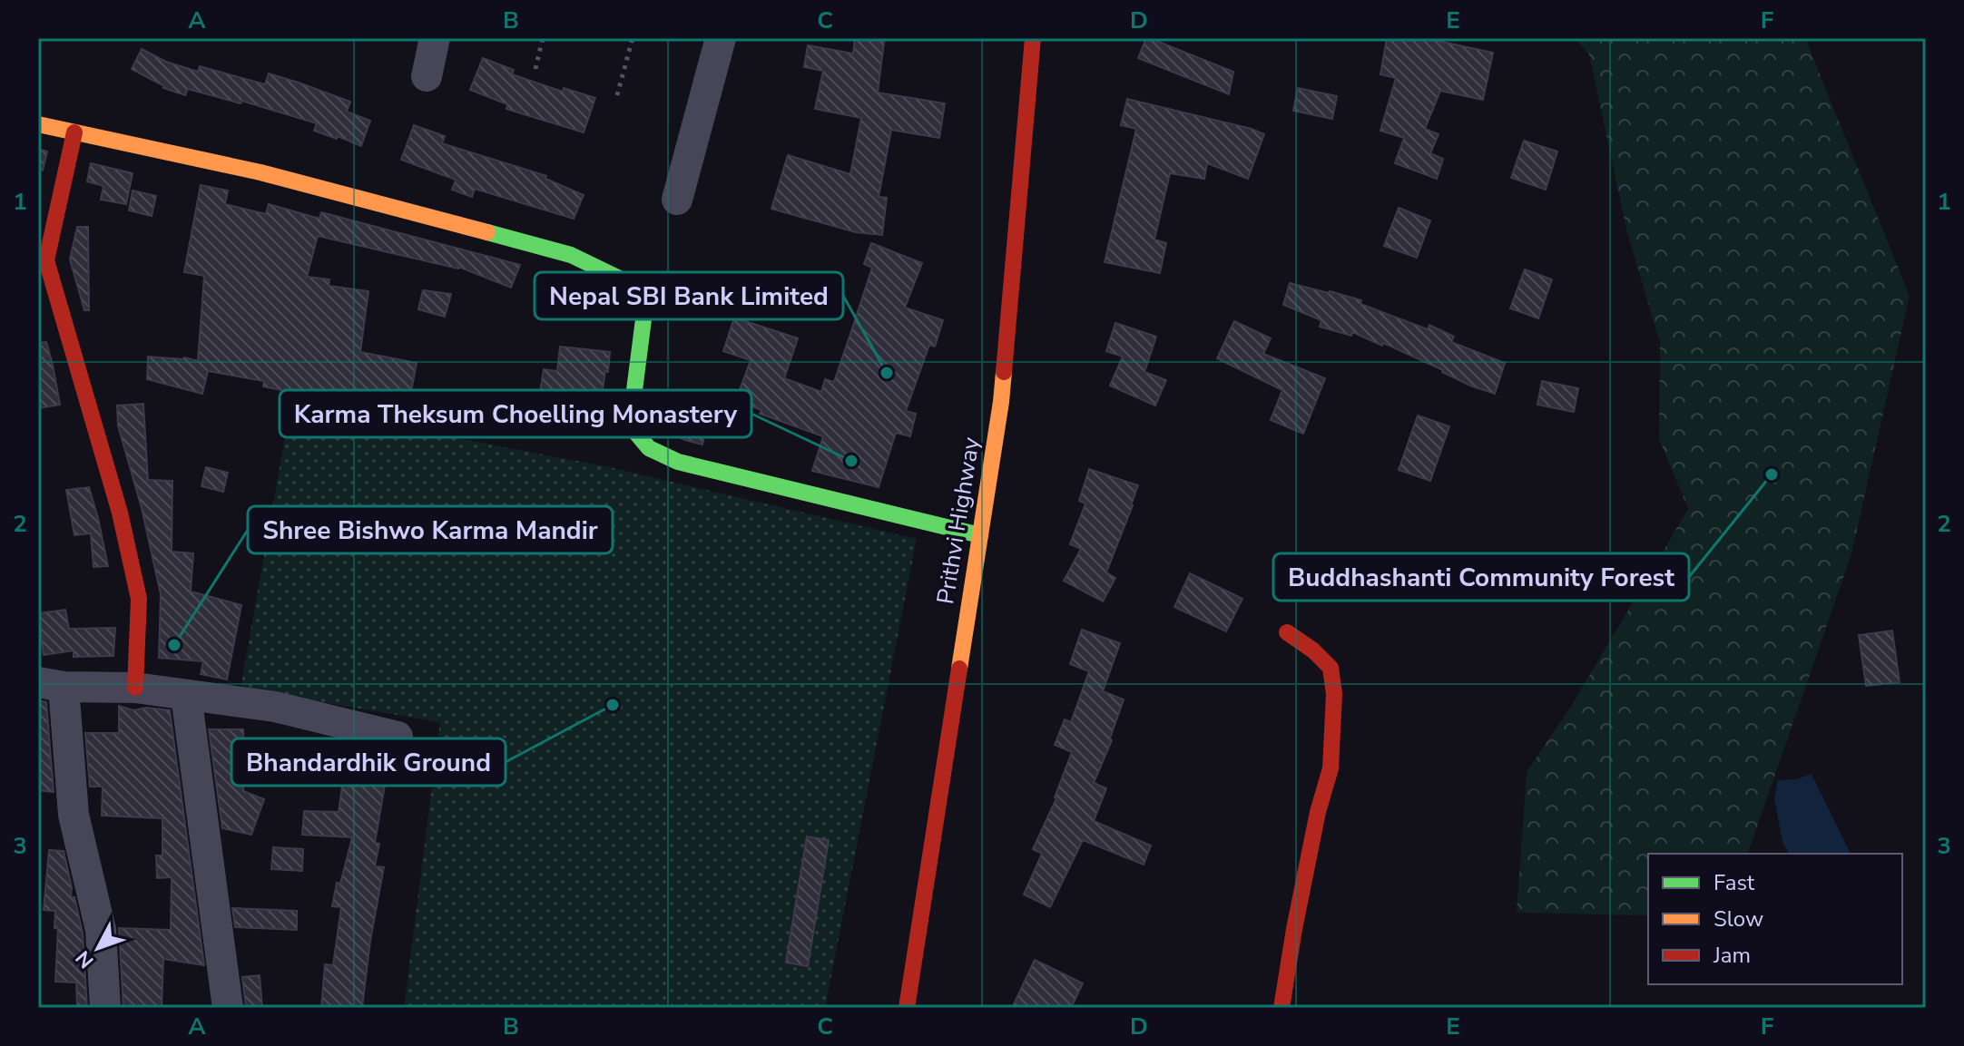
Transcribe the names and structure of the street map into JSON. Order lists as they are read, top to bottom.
{
  "streets": {
    "main road": ["Prithvi Highway"]
  },
  "places": [
    "Nepal SBI Bank Limited",
    "Karma Theksum Choelling Monastery",
    "Buddhashanti Community Forest",
    "Shree Bishwo Karma Mandir",
    "Bhandardhik Ground"
  ],
  "legend": ["Fast", "Slow", "Jam"],
  "north": "bottom left",
  "grid": {
    "columns": [
      "A",
      "B",
      "C",
      "D",
      "E",
      "F"
    ],
    "rows": ["1", "2", "3"]
  }
}
